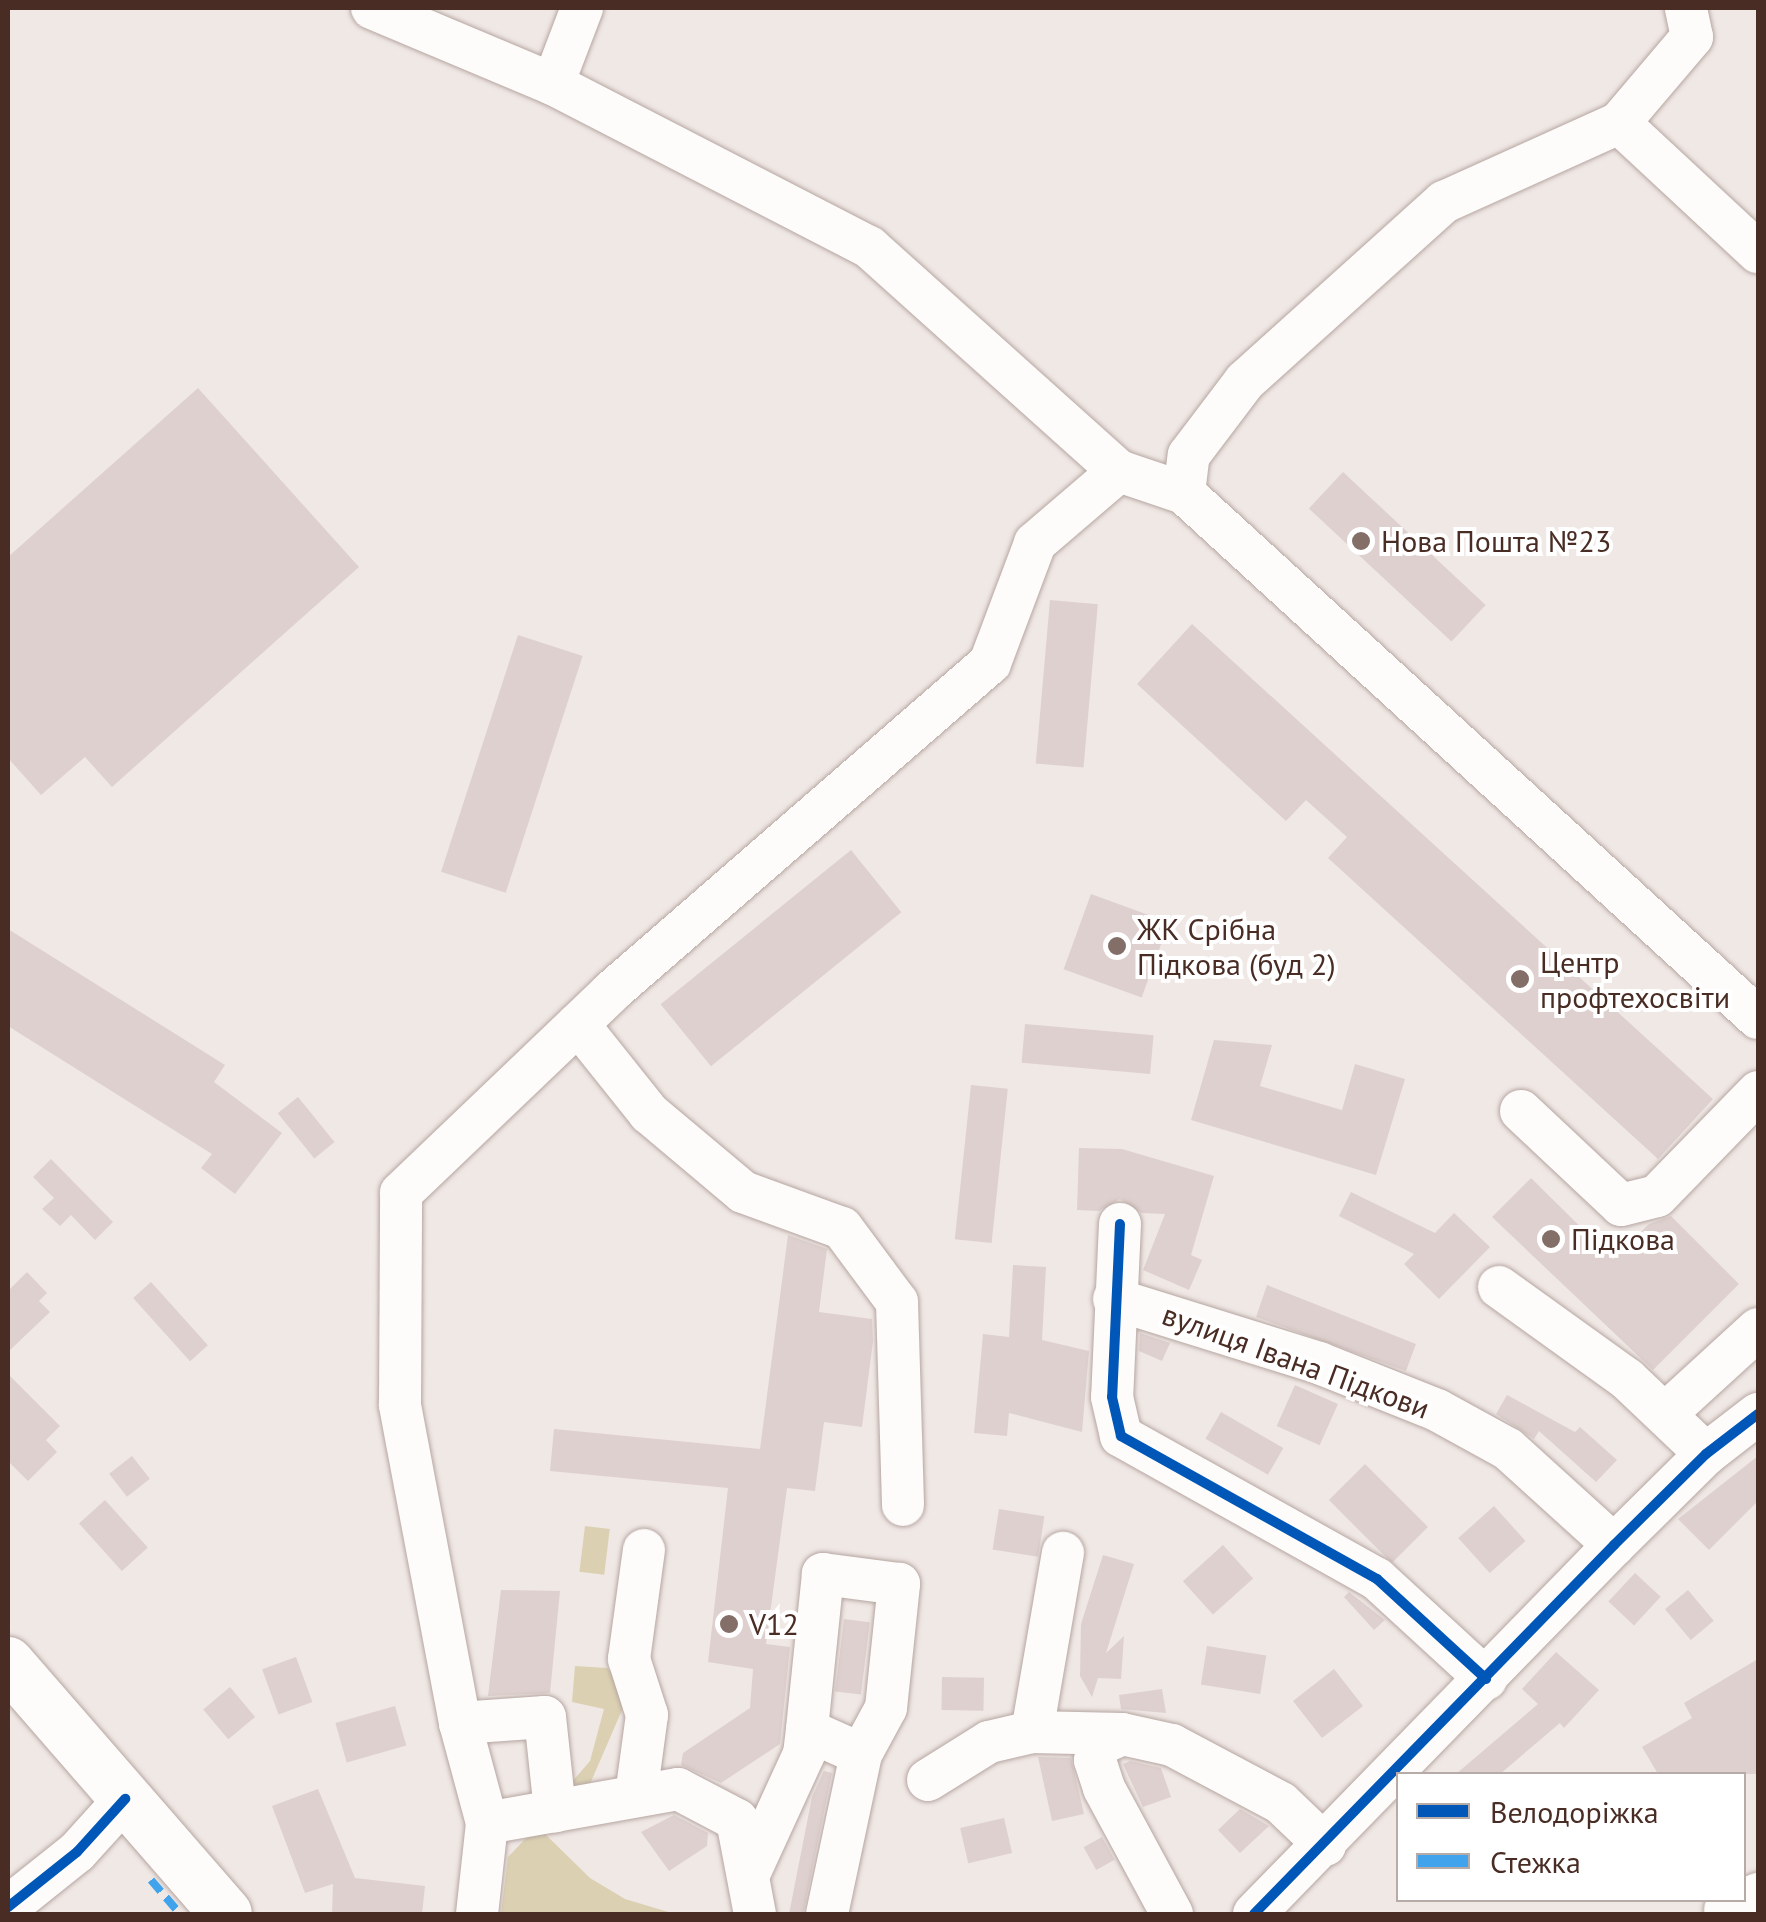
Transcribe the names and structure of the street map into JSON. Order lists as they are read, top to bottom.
{
  "streets": {
    "street": ["вулиця Івана Підкови"]
  },
  "places": [
    "Нова Пошта №23",
    "ЖК Срібна Підкова (буд 2)",
    "Центр профтехосвіти",
    "Підкова",
    "V12"
  ],
  "legend": ["Велодоріжка", "Стежка"]
}
